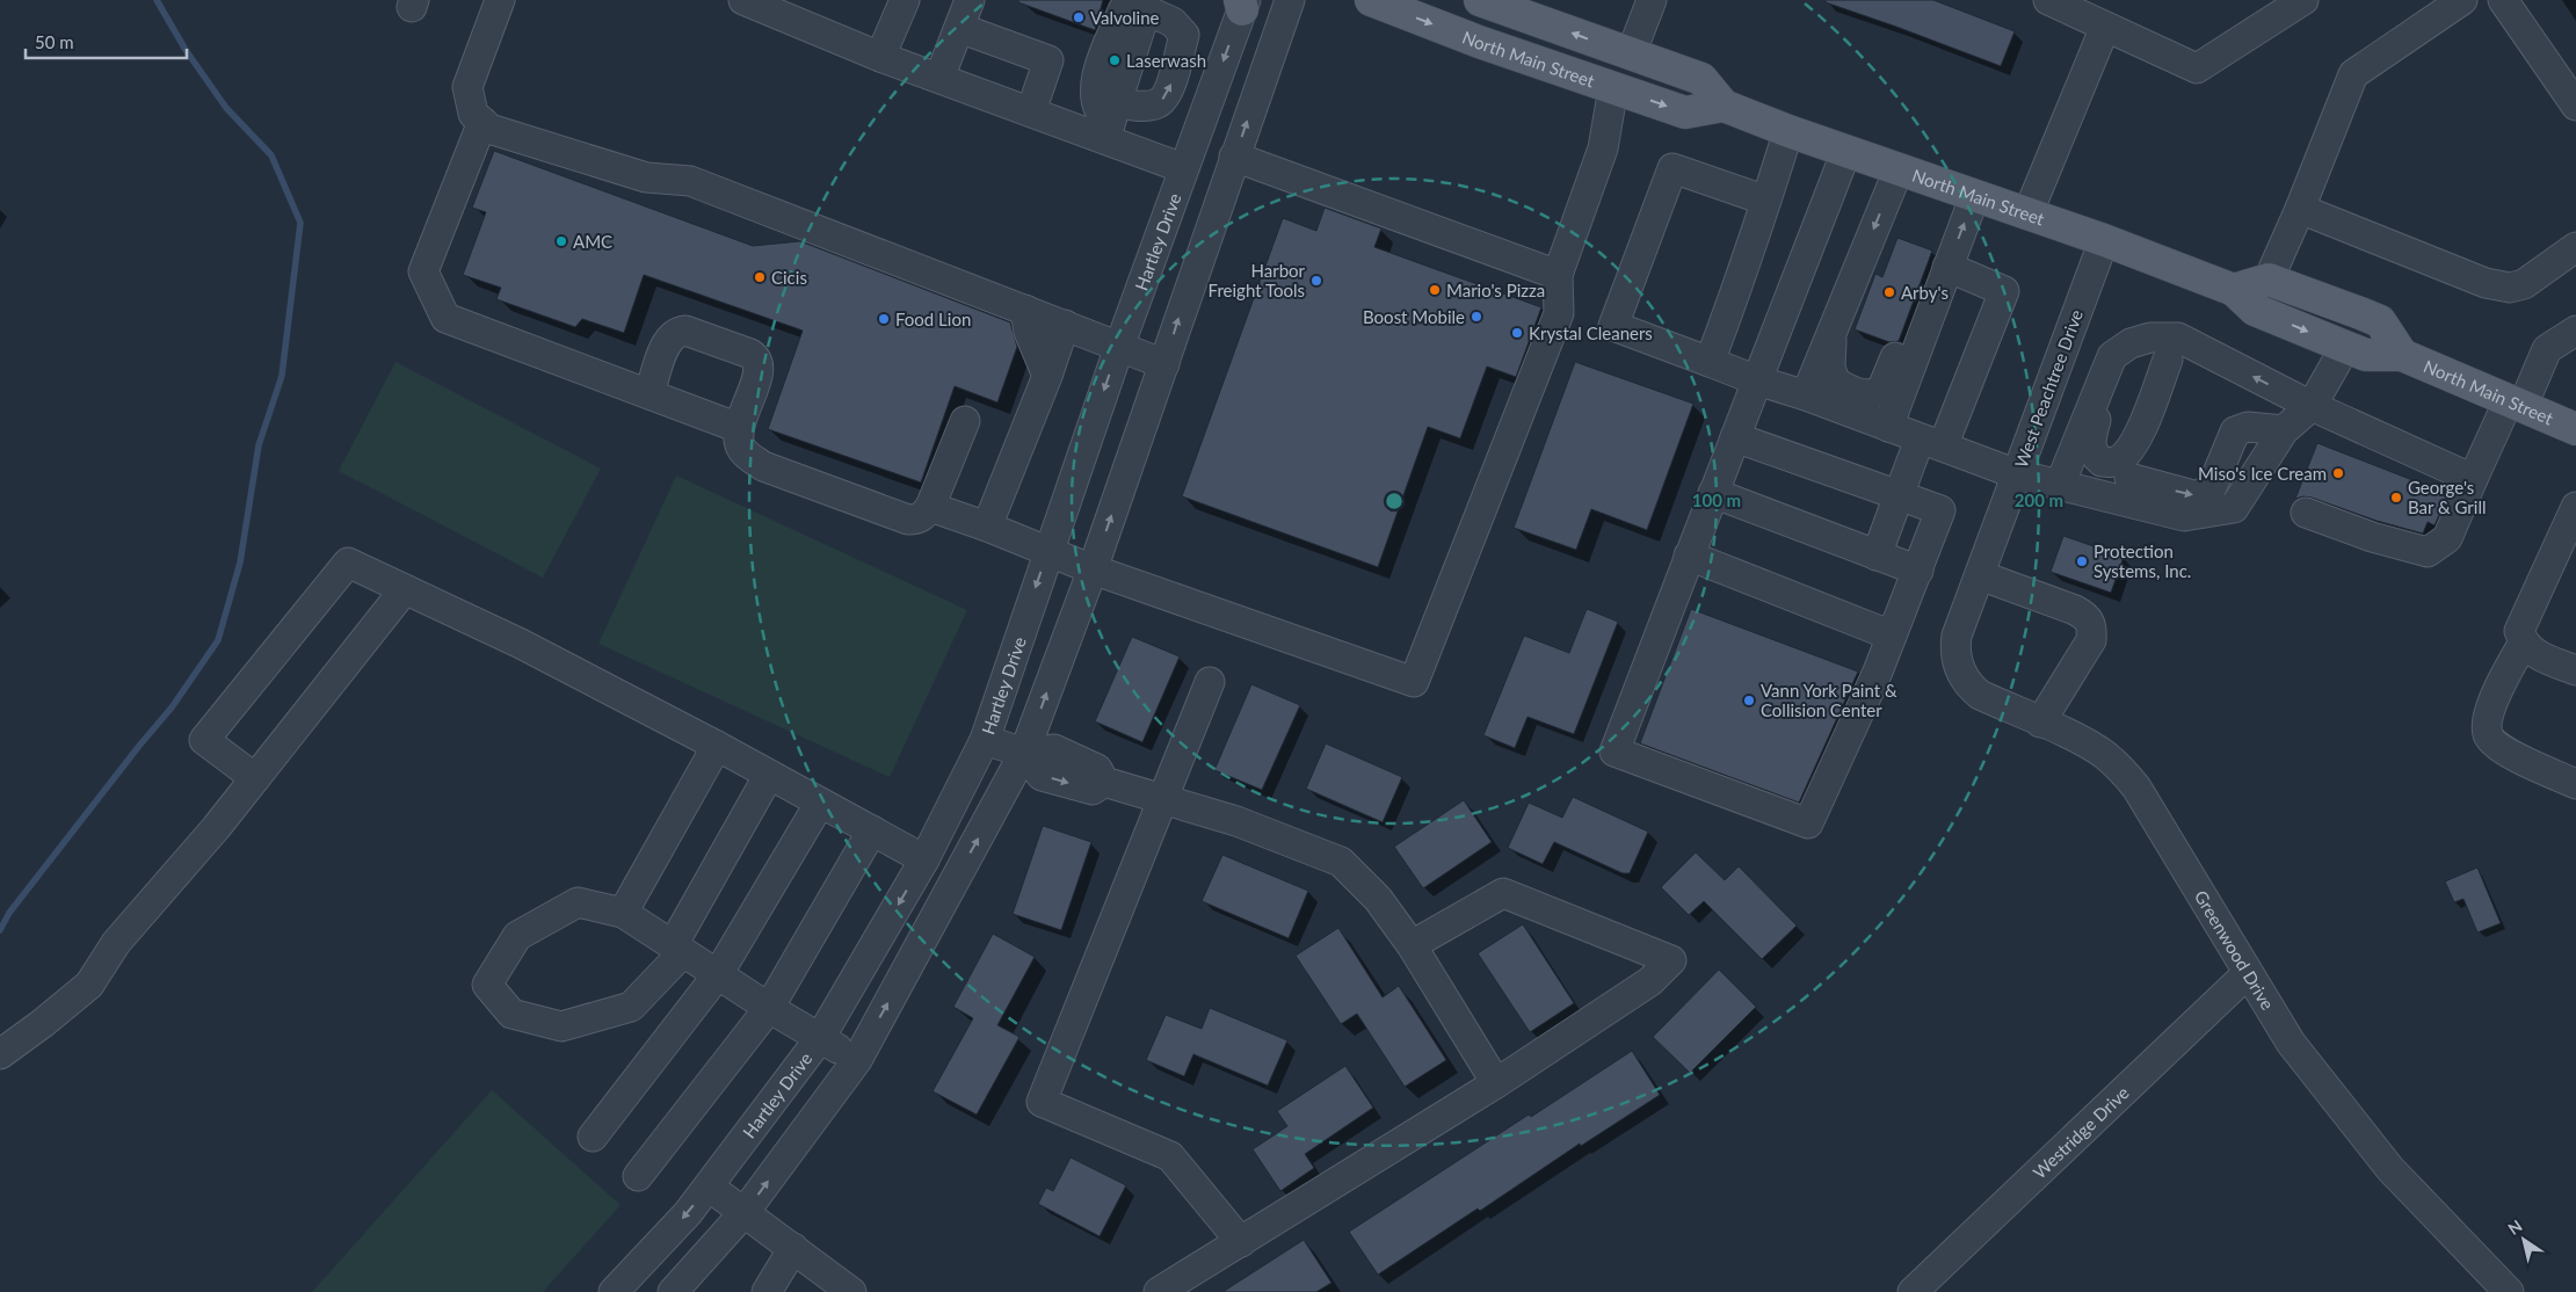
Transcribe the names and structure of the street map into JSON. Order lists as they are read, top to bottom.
{
  "streets": {
    "main road": ["North Main Street"],
    "street": [
      "Hartley Drive",
      "West Peachtree Drive",
      "Greenwood Drive",
      "Westridge Drive"
    ]
  },
  "crossings": [
    ["North Main Street", "West Peachtree Drive"],
    ["West Peachtree Drive", "Greenwood Drive"],
    ["Greenwood Drive", "Westridge Drive"]
  ],
  "places": [
    "Valvoline",
    "Laserwash",
    "AMC",
    "Cicis",
    "Harbor Freight Tools",
    "Mario's Pizza",
    "Arby's",
    "Boost Mobile",
    "Food Lion",
    "Krystal Cleaners",
    "Miso's Ice Cream",
    "George's Bar & Grill",
    "Protection Systems, Inc.",
    "Vann York Paint & Collision Center"
  ],
  "scale_bar": "50 m",
  "north": "top left",
  "rings": ["100 m", "200 m"]
}
